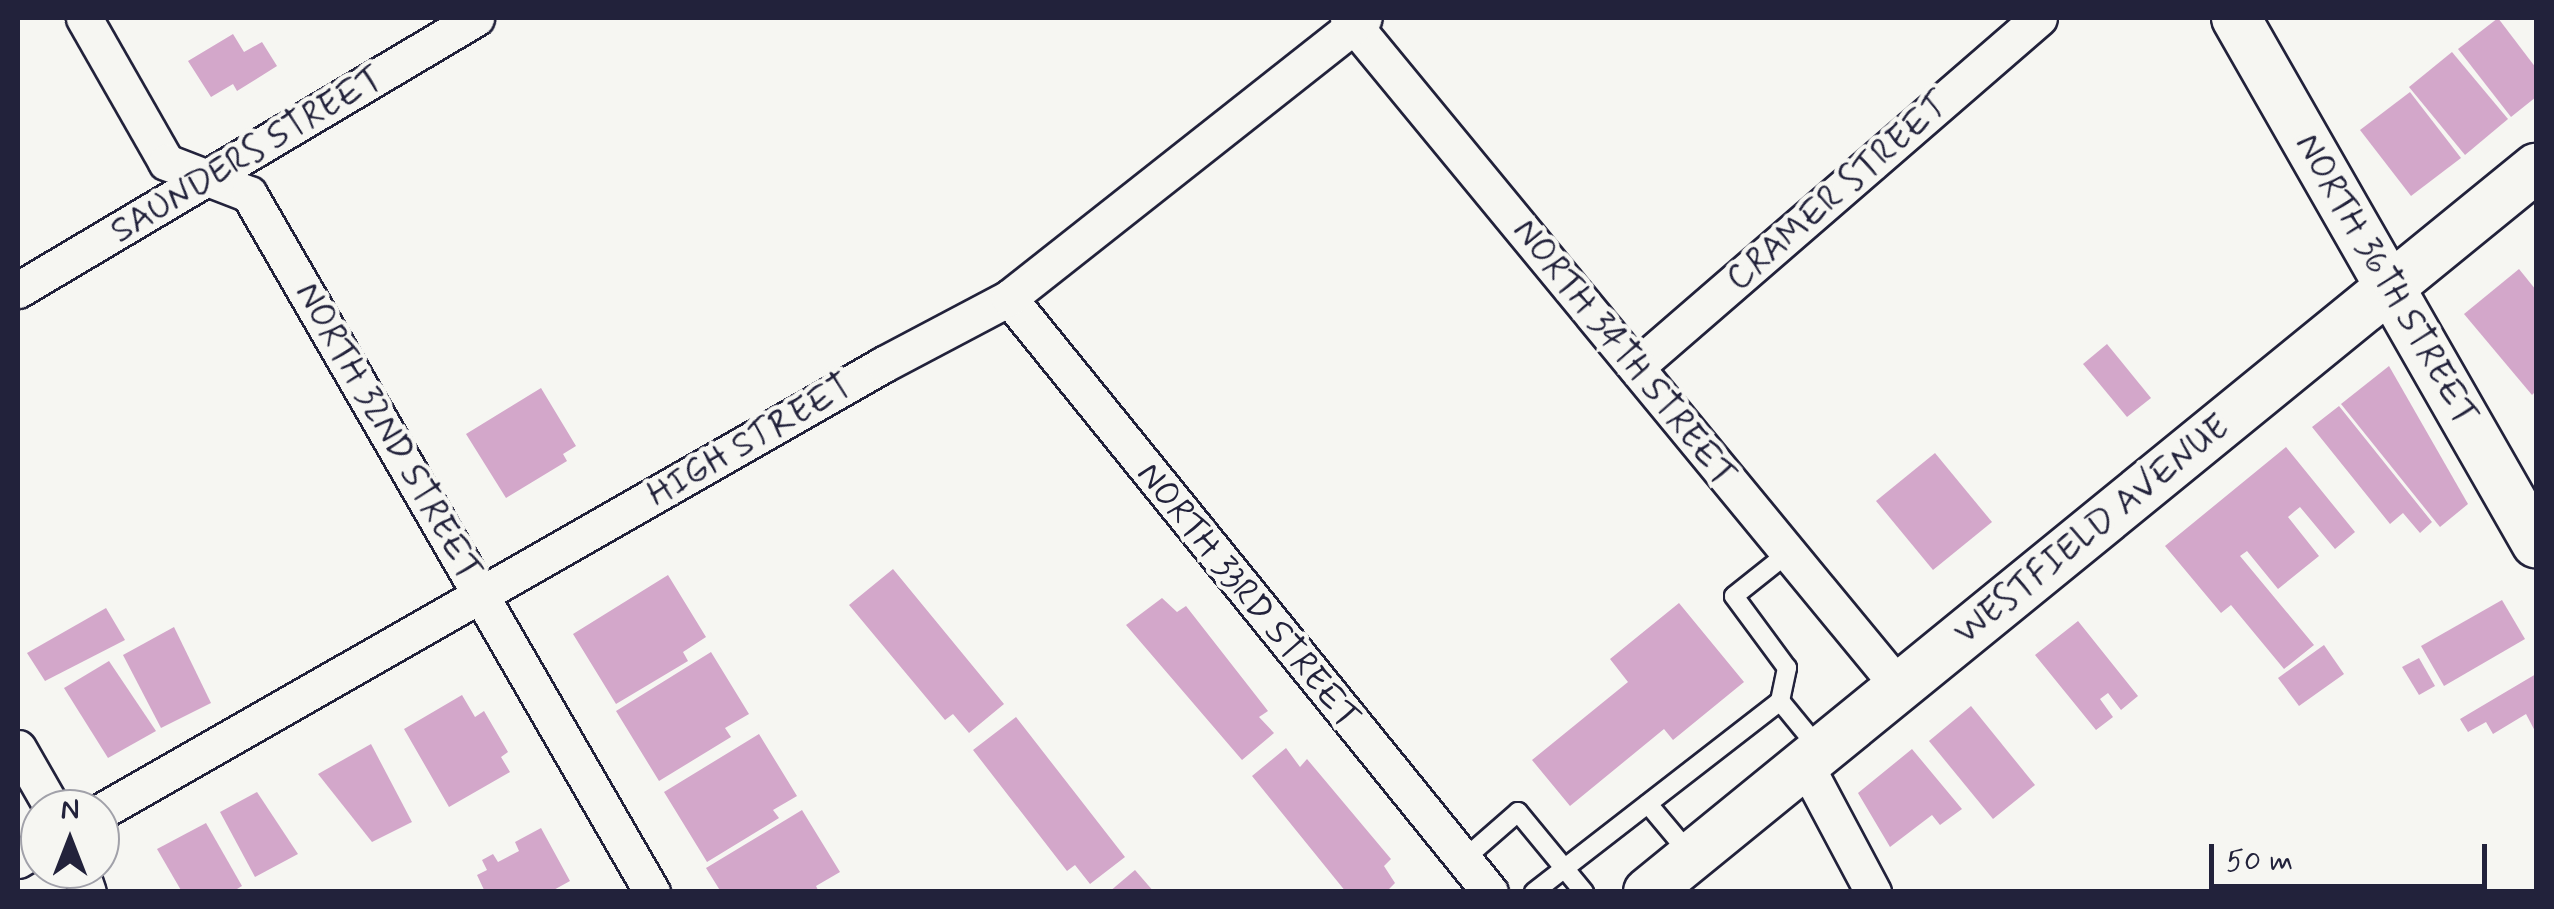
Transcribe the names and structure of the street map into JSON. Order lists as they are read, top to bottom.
{
  "streets": {
    "street": [
      "SAUNDERS STREET",
      "CRAMER STREET",
      "NORTH 36TH STREET",
      "NORTH 34TH STREET",
      "NORTH 32ND STREET",
      "HIGH STREET",
      "WESTFIELD AVENUE",
      "NORTH 33RD STREET"
    ]
  },
  "crossings": [
    ["SAUNDERS STREET", "NORTH 32ND STREET"],
    ["CRAMER STREET", "NORTH 34TH STREET"],
    ["NORTH 36TH STREET", "WESTFIELD AVENUE"],
    ["NORTH 34TH STREET", "HIGH STREET"],
    ["NORTH 34TH STREET", "WESTFIELD AVENUE"],
    ["NORTH 32ND STREET", "HIGH STREET"],
    ["HIGH STREET", "NORTH 33RD STREET"]
  ],
  "scale_bar": "50 m",
  "north": "top"
}
